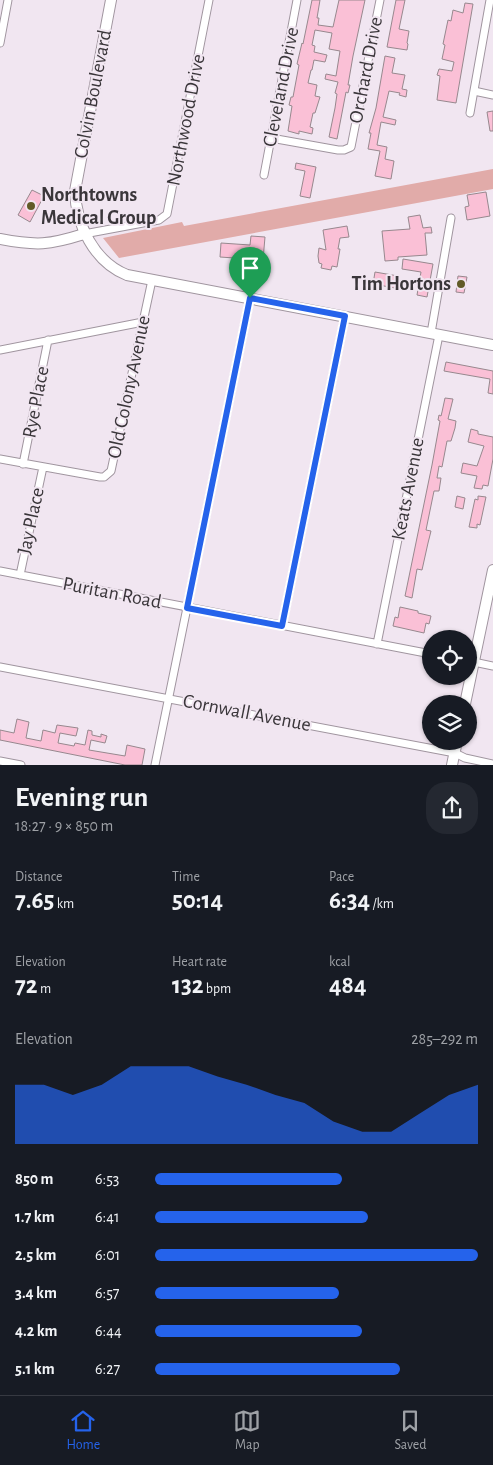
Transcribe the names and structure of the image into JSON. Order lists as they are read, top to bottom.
{
  "streets": {
    "street": [
      "Orchard Drive",
      "Cleveland Drive",
      "Colvin Boulevard",
      "Northwood Drive",
      "Old Colony Avenue",
      "Rye Place",
      "Keats Avenue",
      "Jay Place",
      "Puritan Road",
      "Cornwall Avenue"
    ]
  },
  "crossings": [
    ["Orchard Drive", "Cleveland Drive"],
    ["Colvin Boulevard", "Northwood Drive"],
    ["Colvin Boulevard", "Old Colony Avenue"],
    ["Colvin Boulevard", "Keats Avenue"],
    ["Old Colony Avenue", "Rye Place"],
    ["Old Colony Avenue", "Jay Place"],
    ["Keats Avenue", "Puritan Road"],
    ["Jay Place", "Puritan Road"]
  ],
  "places": ["Northtowns Medical Group", "Tim Hortons"],
  "page": {
    "heading": ["Evening run", "18:27 · 9 × 850 m"],
    "stats": [
      ["Distance", "7.65 km"],
      ["Time", "50:14"],
      ["Pace", "6:34 /km"],
      ["Elevation", "72 m"],
      ["Heart rate", "132 bpm"],
      ["kcal", "484"]
    ],
    "chart": ["Elevation", "285–292 m"],
    "list": [
      {
        "name": "850 m",
        "note": "6:53"
      },
      {
        "name": "1.7 km",
        "note": "6:41"
      },
      {
        "name": "2.5 km",
        "note": "6:01"
      },
      {
        "name": "3.4 km",
        "note": "6:57"
      },
      {
        "name": "4.2 km",
        "note": "6:44"
      },
      {
        "name": "5.1 km",
        "note": "6:27"
      }
    ],
    "tabs": ["Home", "Map", "Saved"]
  }
}
